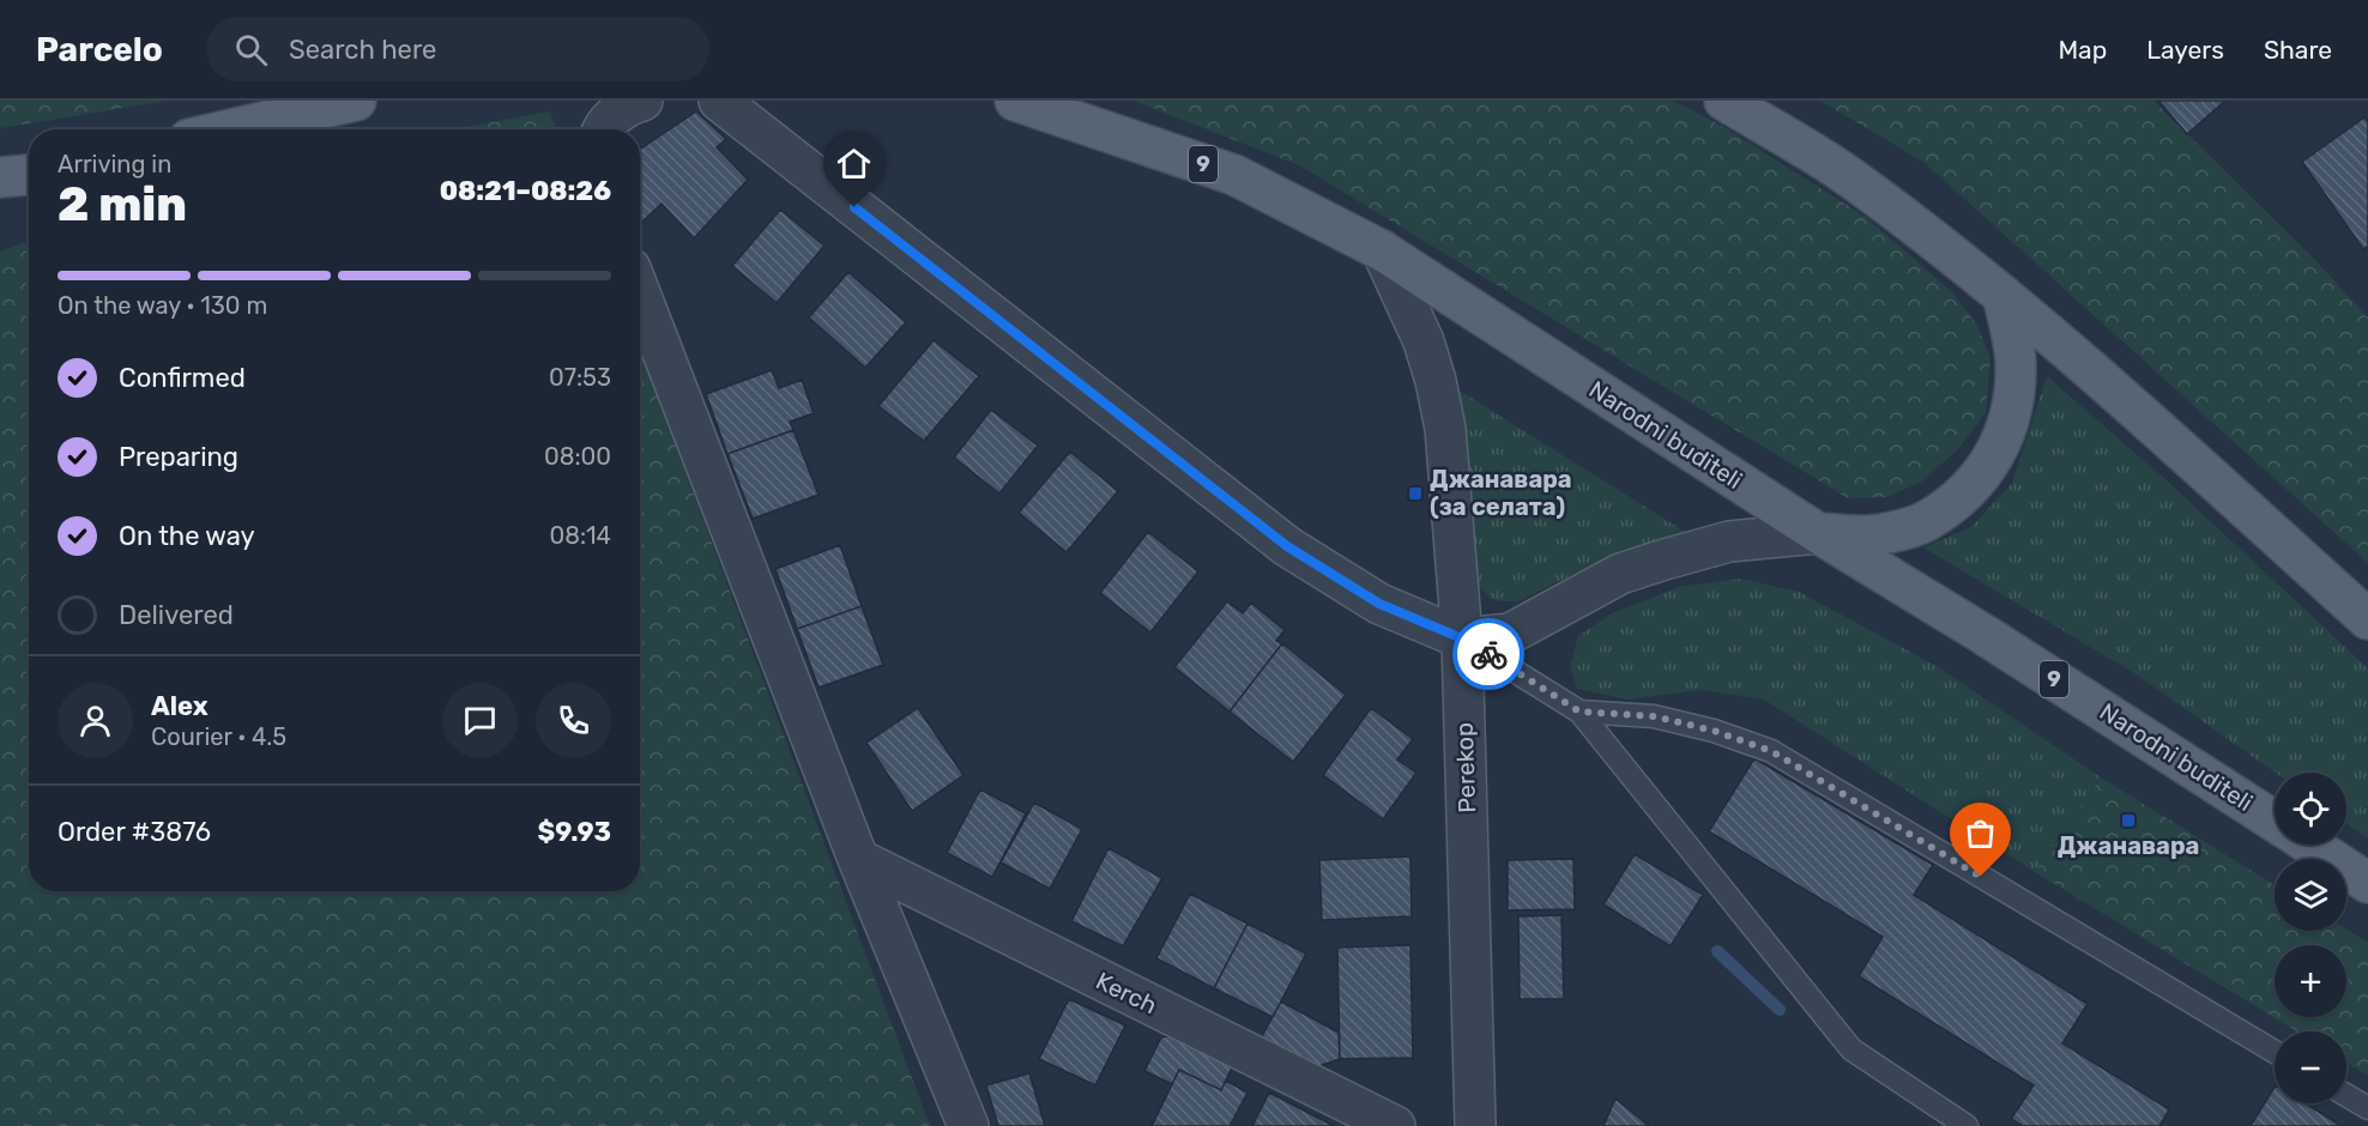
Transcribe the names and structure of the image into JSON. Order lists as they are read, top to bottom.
{
  "streets": {
    "main road": ["9", "Narodni buditeli"],
    "street": ["Perekop", "Kerch"]
  },
  "crossings": [
    ["Narodni buditeli", "Perekop"]
  ],
  "places": {
    "transit": ["Джанавара (за селата)", "Джанавара"]
  },
  "page": {
    "header": "Parcelo",
    "search": "Search here",
    "nav": ["Map", "Layers", "Share"],
    "heading": ["2 min", "Arriving in", "08:21–08:26"],
    "panel": [
      "Alex",
      "Courier · 4.5",
      "Order #3876",
      "$9.93"
    ],
    "bar": "On the way · 130 m",
    "list": [
      ["Confirmed", "07:53"],
      ["Preparing", "08:00"],
      ["On the way", "08:14"],
      "Delivered"
    ],
    "map_buttons": ["+", "−"]
  }
}
